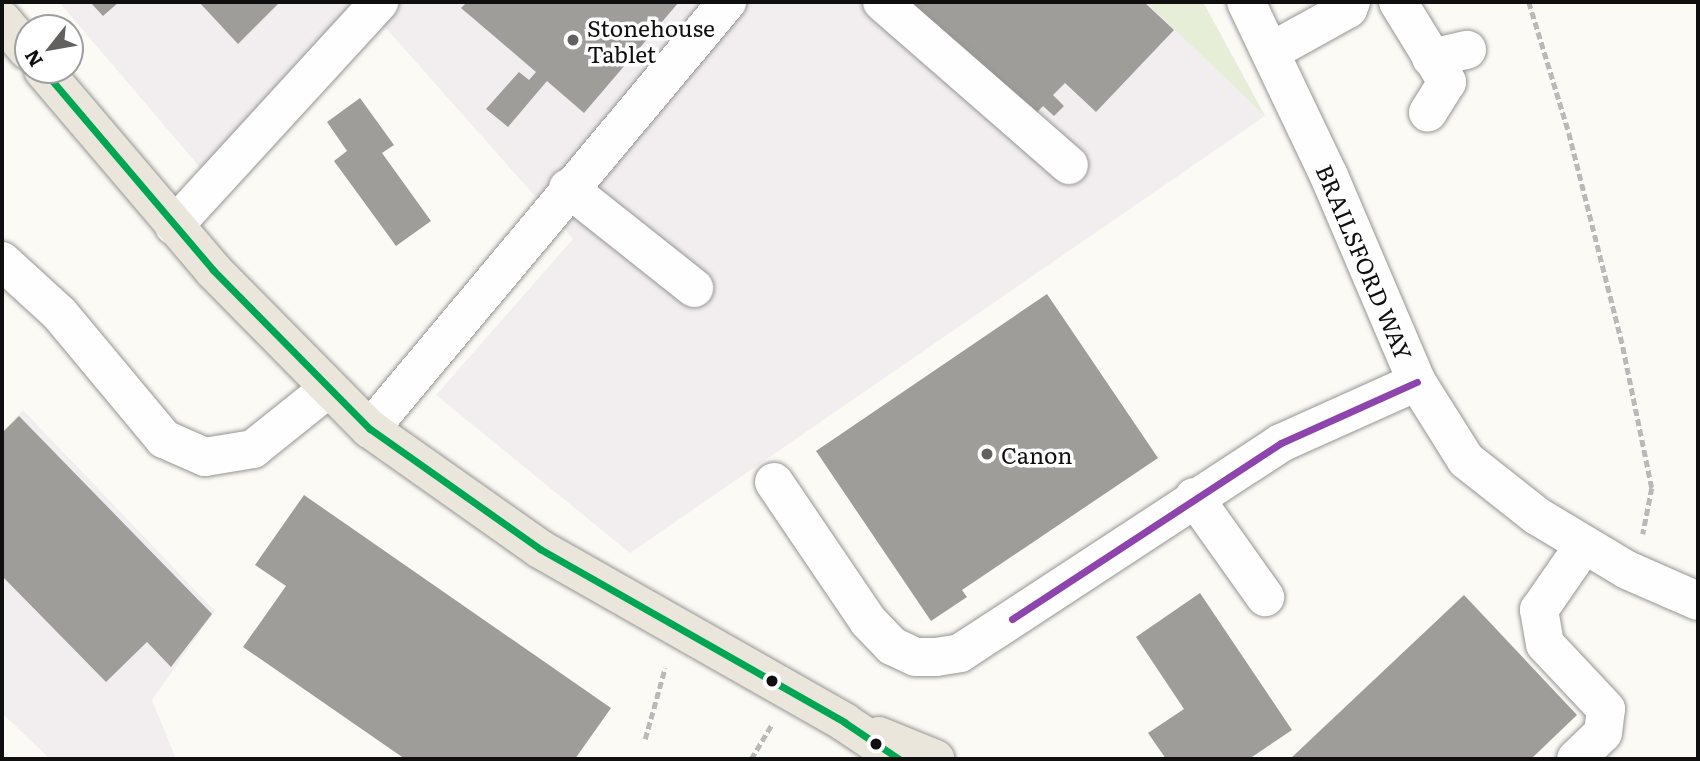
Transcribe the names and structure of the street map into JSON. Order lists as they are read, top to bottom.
{
  "streets": {
    "street": ["BRAILSFORD WAY"]
  },
  "places": ["Stonehouse Tablet", "Canon"],
  "north": "bottom left"
}
